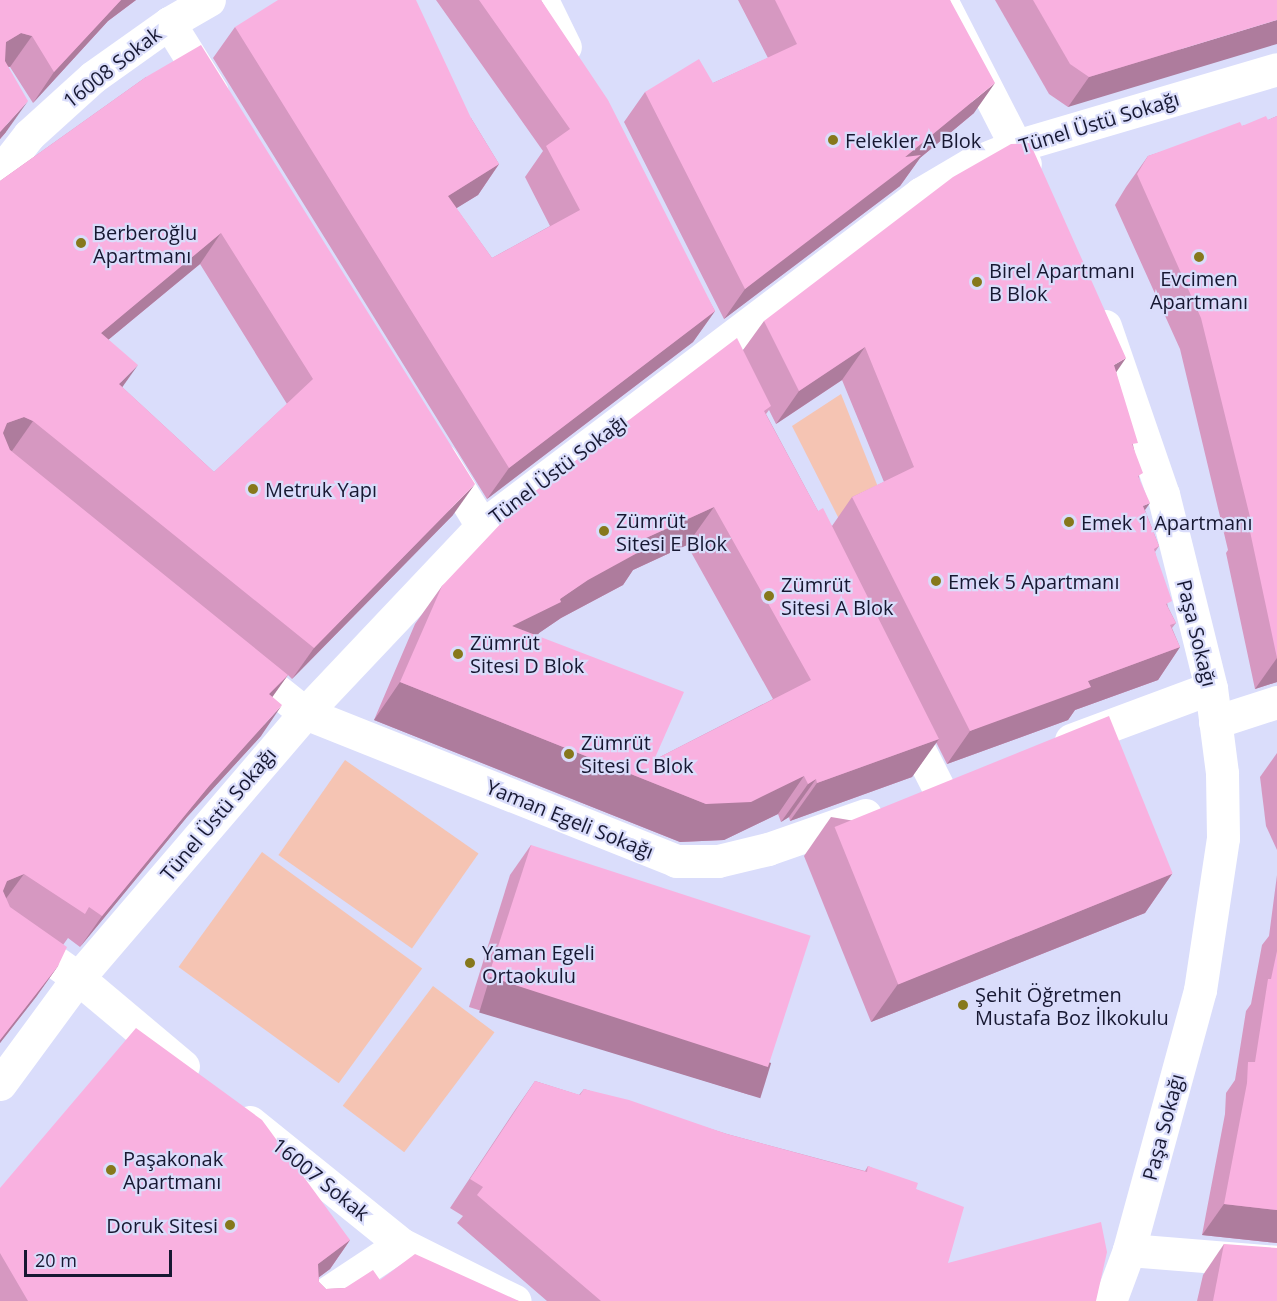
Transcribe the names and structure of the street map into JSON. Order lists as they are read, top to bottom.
{
  "streets": {
    "street": [
      "16008 Sokak",
      "Tünel Üstü Sokağı",
      "Paşa Sokağı",
      "Yaman Egeli Sokağı",
      "16007 Sokak"
    ]
  },
  "crossings": [
    ["Tünel Üstü Sokağı", "Yaman Egeli Sokağı"],
    ["Tünel Üstü Sokağı", "16007 Sokak"]
  ],
  "places": [
    "Felekler A Blok",
    "Berberoğlu Apartmanı",
    "Evcimen Apartmanı",
    "Birel Apartmanı B Blok",
    "Metruk Yapı",
    "Emek 1 Apartmanı",
    "Zümrüt Sitesi E Blok",
    "Emek 5 Apartmanı",
    "Zümrüt Sitesi A Blok",
    "Zümrüt Sitesi D Blok",
    "Zümrüt Sitesi C Blok",
    "Yaman Egeli Ortaokulu",
    "Şehit Öğretmen Mustafa Boz İlkokulu",
    "Paşakonak Apartmanı",
    "Doruk Sitesi"
  ],
  "scale_bar": "20 m"
}
